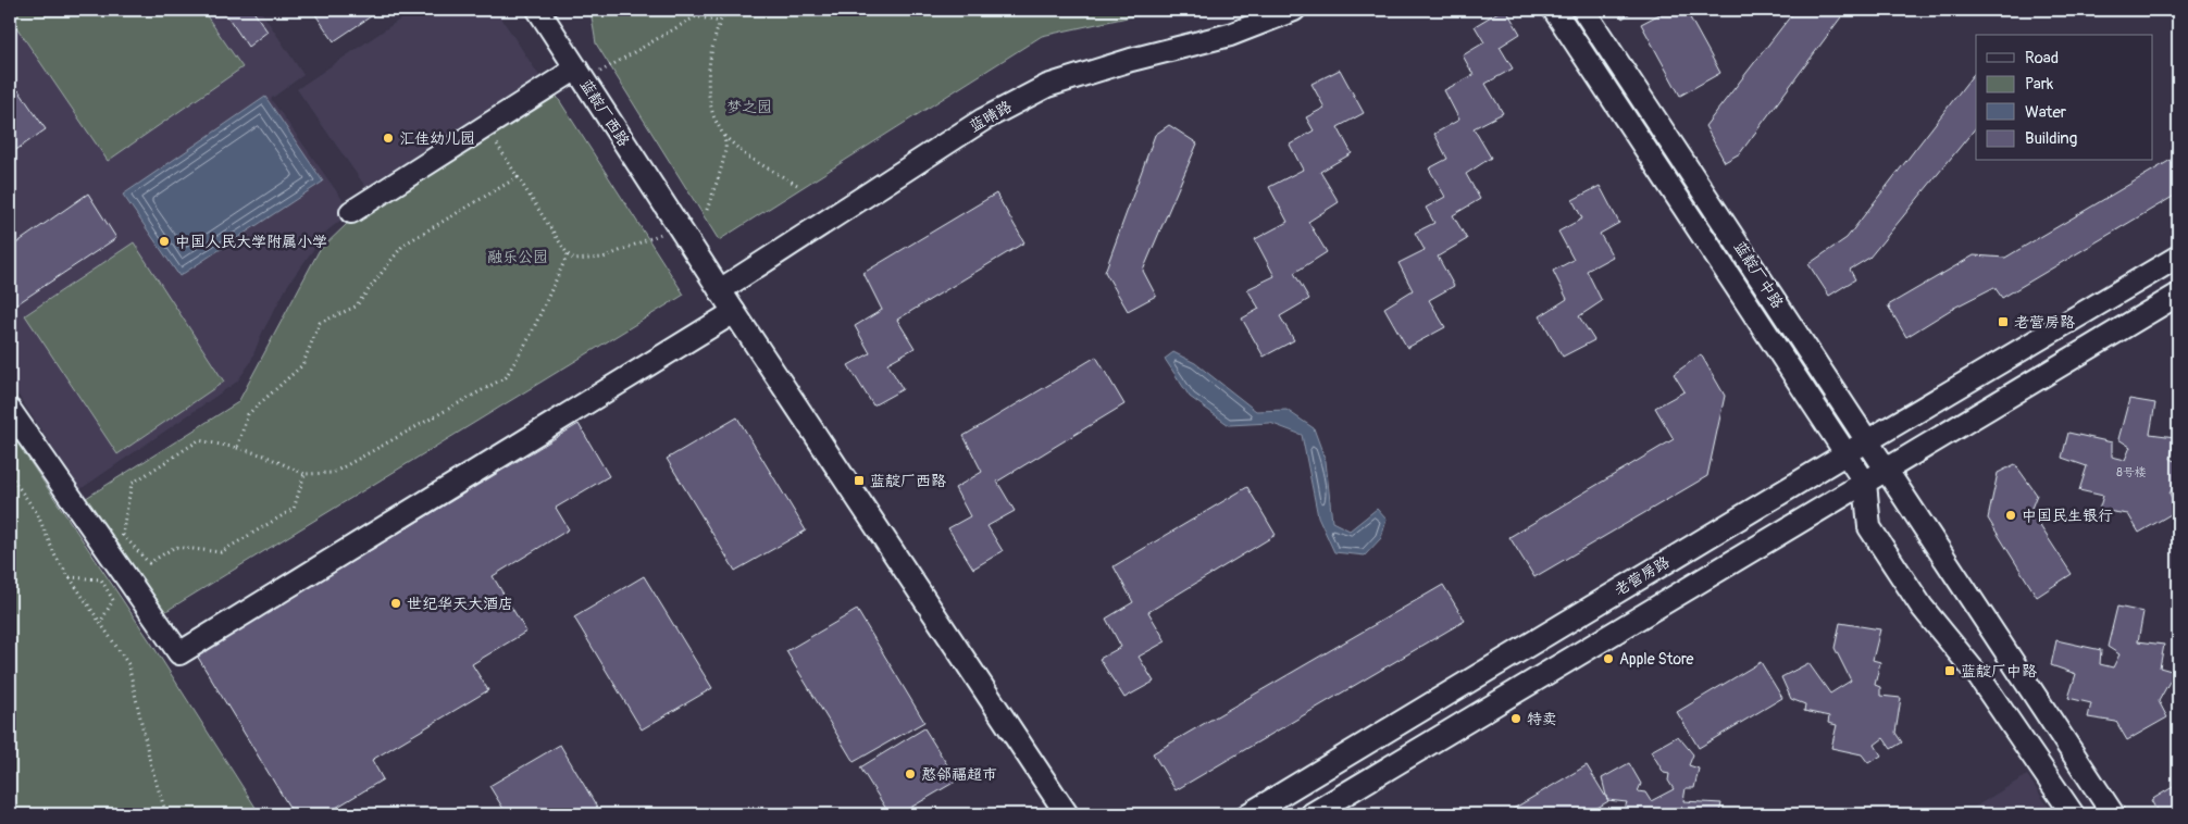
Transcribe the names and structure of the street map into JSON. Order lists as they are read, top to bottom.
{
  "streets": {
    "street": [
      "蓝靛厂西路",
      "蓝晴路",
      "蓝靛厂中路",
      "老营房路"
    ]
  },
  "crossings": [
    ["蓝靛厂西路", "蓝晴路"],
    ["蓝靛厂中路", "老营房路"]
  ],
  "parks": ["梦之园", "融乐公园"],
  "places": {
    "other": [
      "汇佳幼儿园",
      "中国人民大学附属小学",
      "中国民生银行",
      "世纪华天大酒店",
      "Apple Store",
      "特卖",
      "憨邻福超市"
    ],
    "transit": ["老营房路", "蓝靛厂西路", "蓝靛厂中路"]
  },
  "house_numbers": ["8号楼"],
  "legend": [
    "Road",
    "Park",
    "Water",
    "Building"
  ]
}
